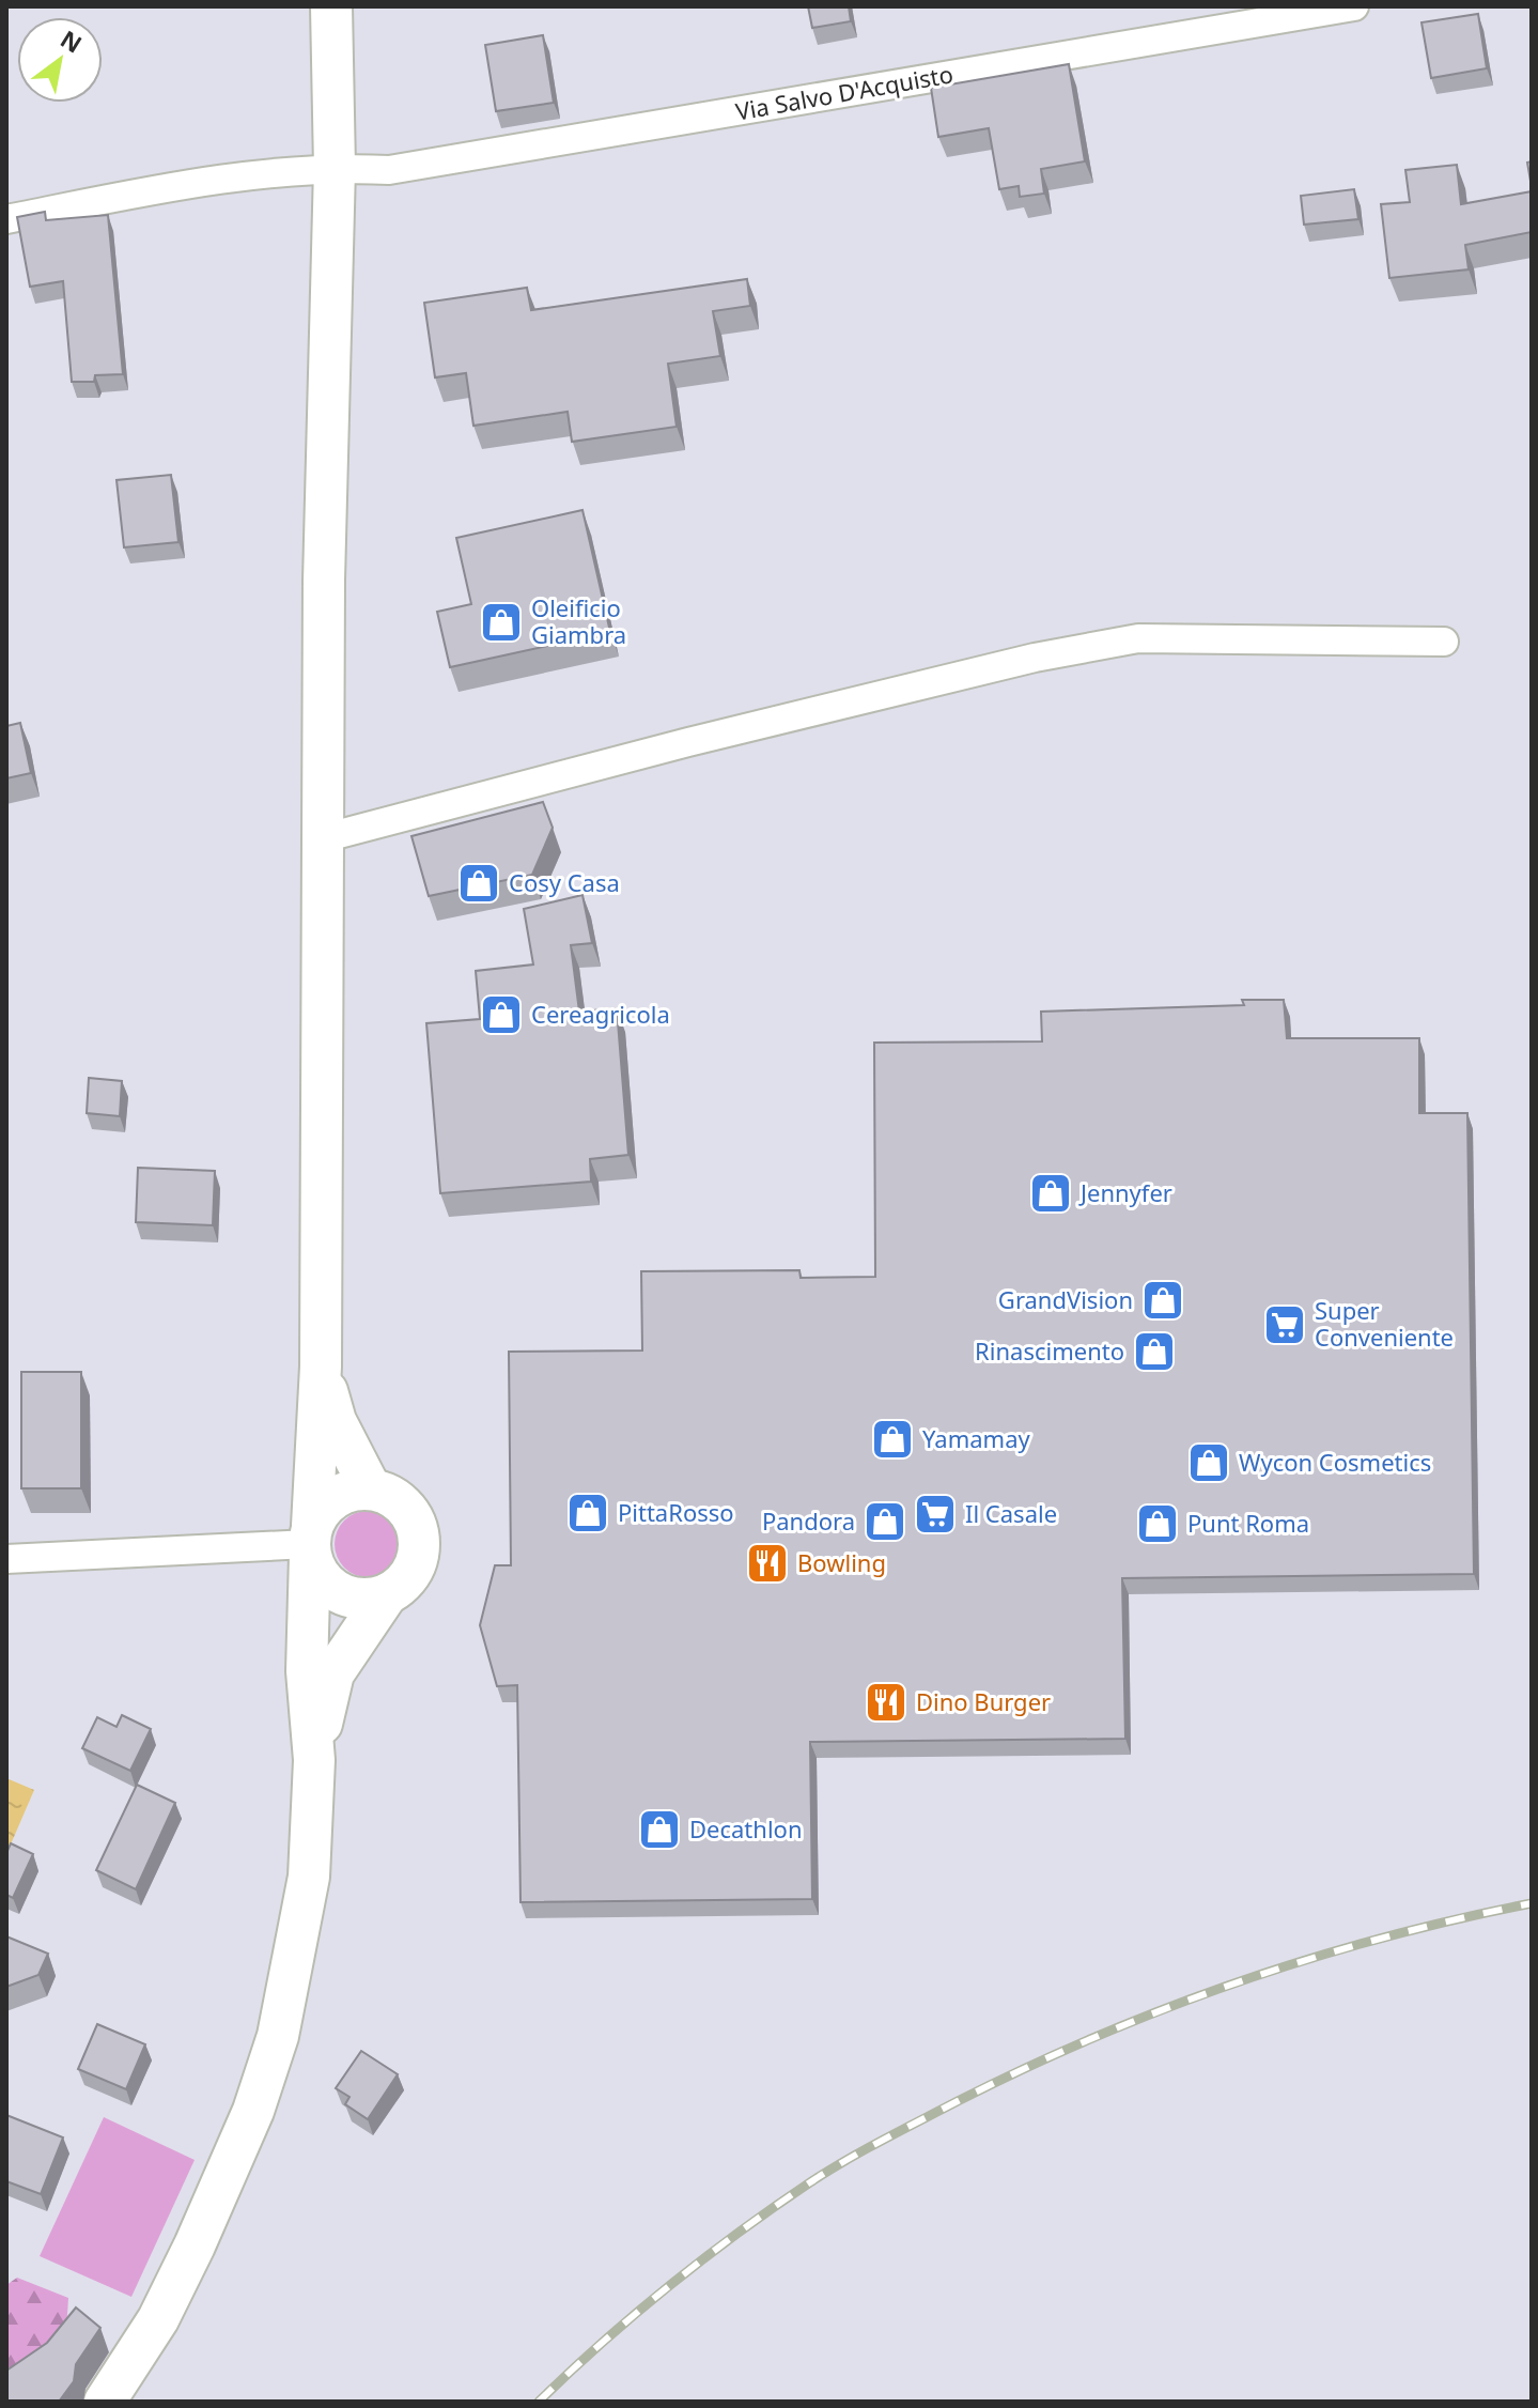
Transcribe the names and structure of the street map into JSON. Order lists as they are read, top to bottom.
{
  "streets": {
    "street": ["Via Salvo D'Acquisto"]
  },
  "places": {
    "shop": [
      "Oleificio Giambra",
      "Cosy Casa",
      "Cereagricola",
      "Jennyfer",
      "GrandVision",
      "Rinascimento",
      "Yamamay",
      "Wycon Cosmetics",
      "PittaRosso",
      "Pandora",
      "Punt Roma",
      "Decathlon"
    ],
    "supermarket": ["Super Conveniente", "Il Casale"],
    "restaurant": ["Bowling", "Dino Burger"]
  },
  "north": "top right"
}
